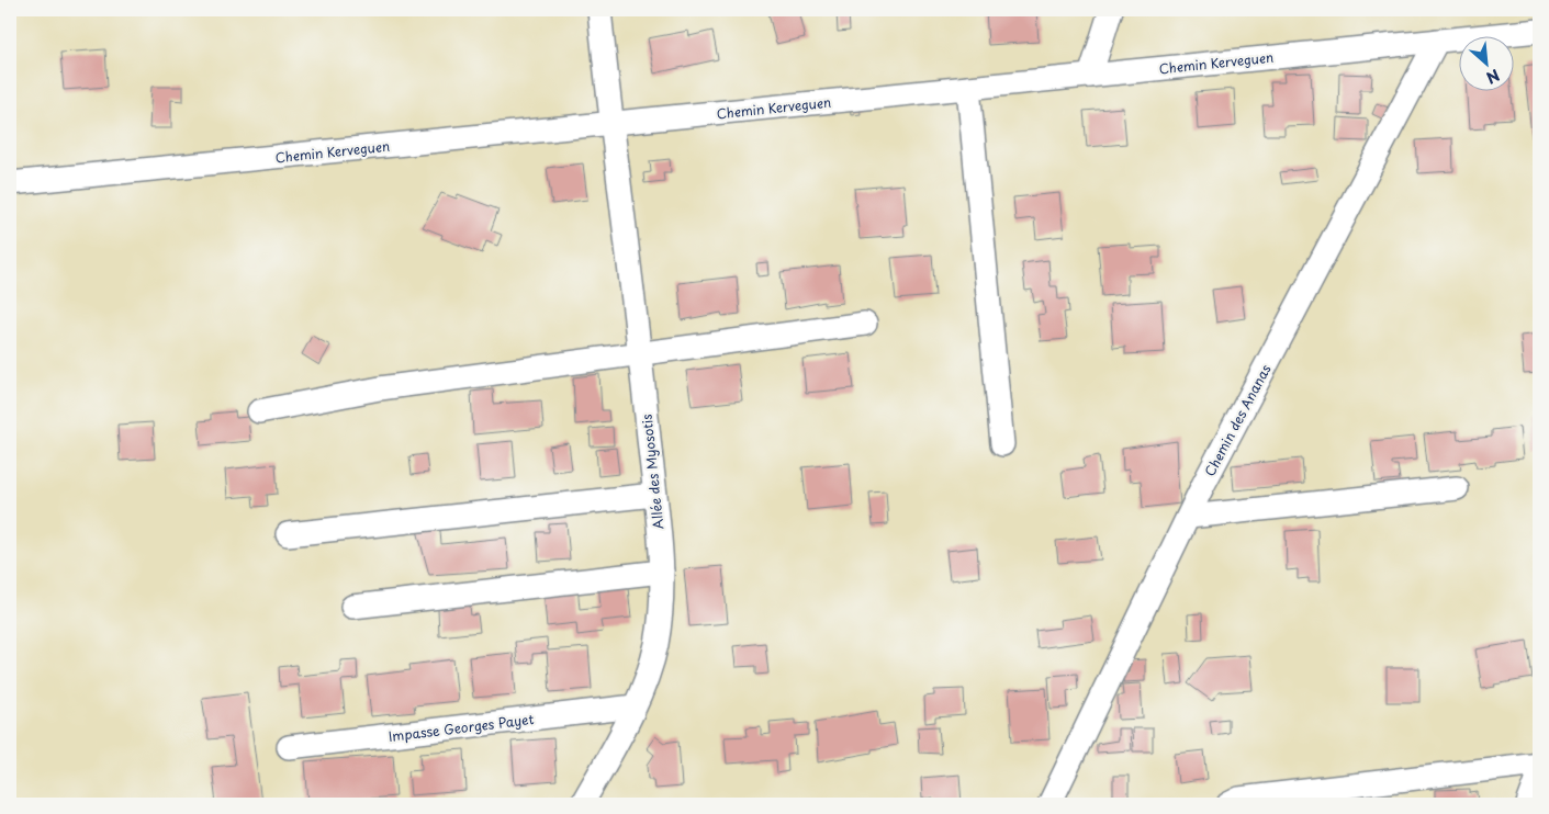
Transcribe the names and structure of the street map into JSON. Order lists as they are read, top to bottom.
{
  "streets": {
    "street": [
      "Chemin Kerveguen",
      "Chemin des Ananas",
      "Allée des Myosotis",
      "Impasse Georges Payet"
    ]
  },
  "crossings": [
    ["Chemin Kerveguen", "Chemin des Ananas"],
    ["Chemin Kerveguen", "Allée des Myosotis"],
    ["Allée des Myosotis", "Impasse Georges Payet"]
  ],
  "north": "bottom right"
}
